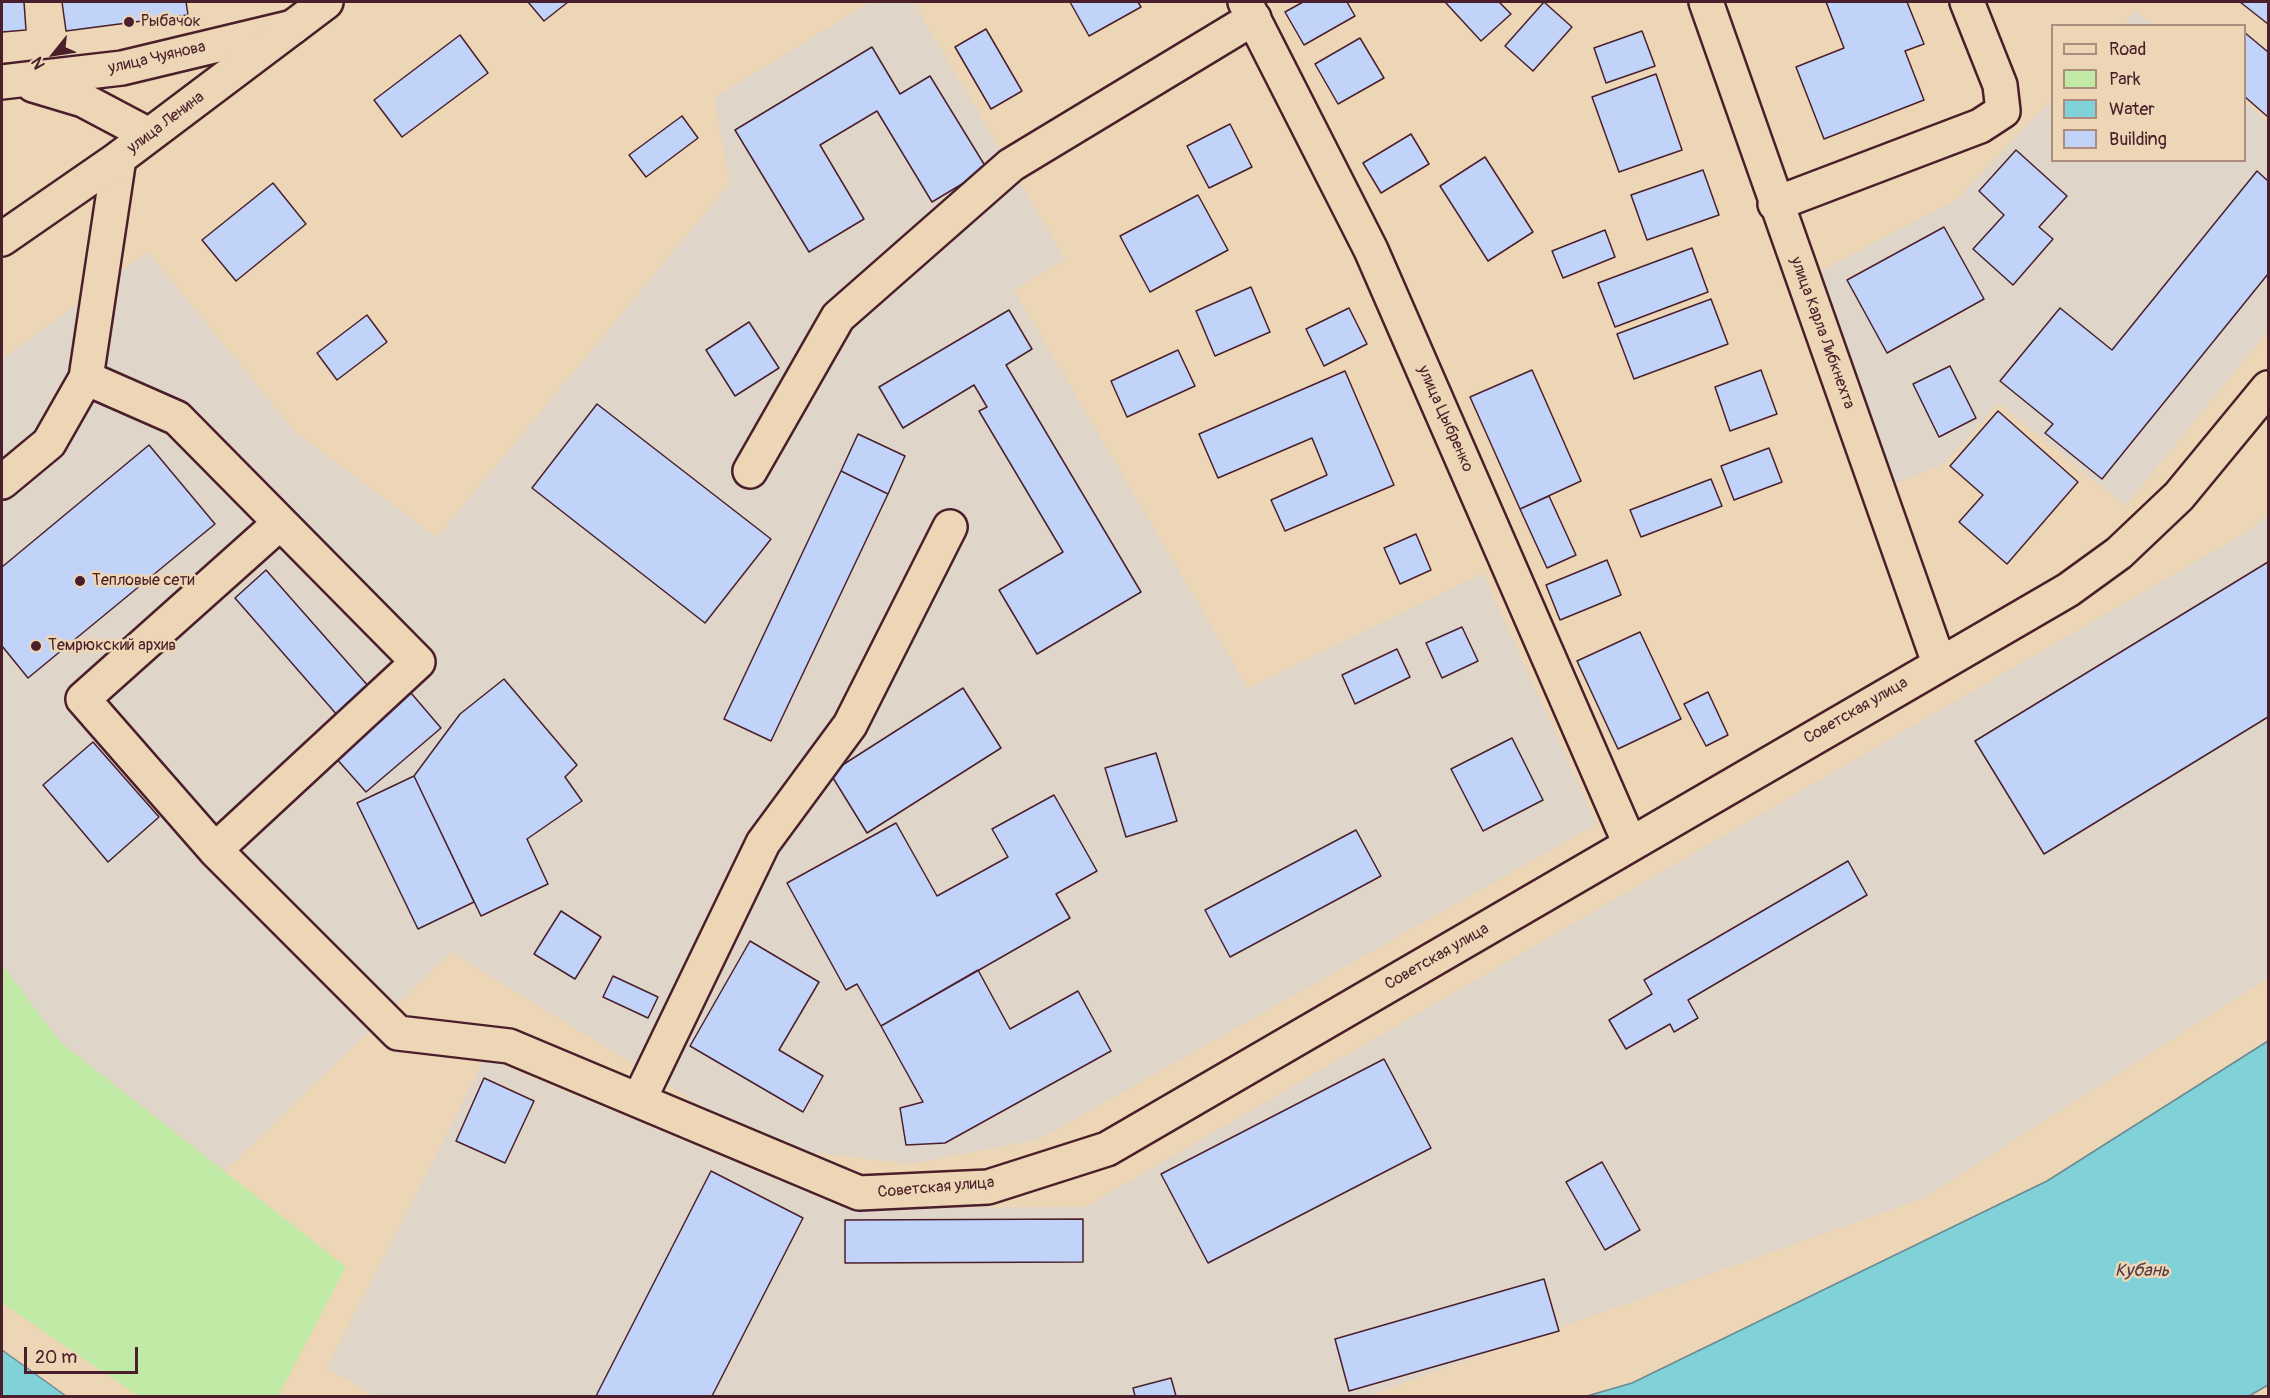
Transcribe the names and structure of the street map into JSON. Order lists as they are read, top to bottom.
{
  "streets": {
    "street": [
      "улица Чуянова",
      "улица Ленина",
      "улица Карла Либкнехта",
      "улица Цыбренко",
      "Советская улица"
    ]
  },
  "crossings": [
    ["улица Чуянова", "улица Ленина"],
    ["улица Карла Либкнехта", "Советская улица"],
    ["улица Цыбренко", "Советская улица"]
  ],
  "water": ["Кубань"],
  "places": ["Рыбачок", "Тепловые сети", "Темрюкский архив"],
  "legend": [
    "Road",
    "Park",
    "Water",
    "Building"
  ],
  "scale_bar": "20 m",
  "north": "bottom left"
}
